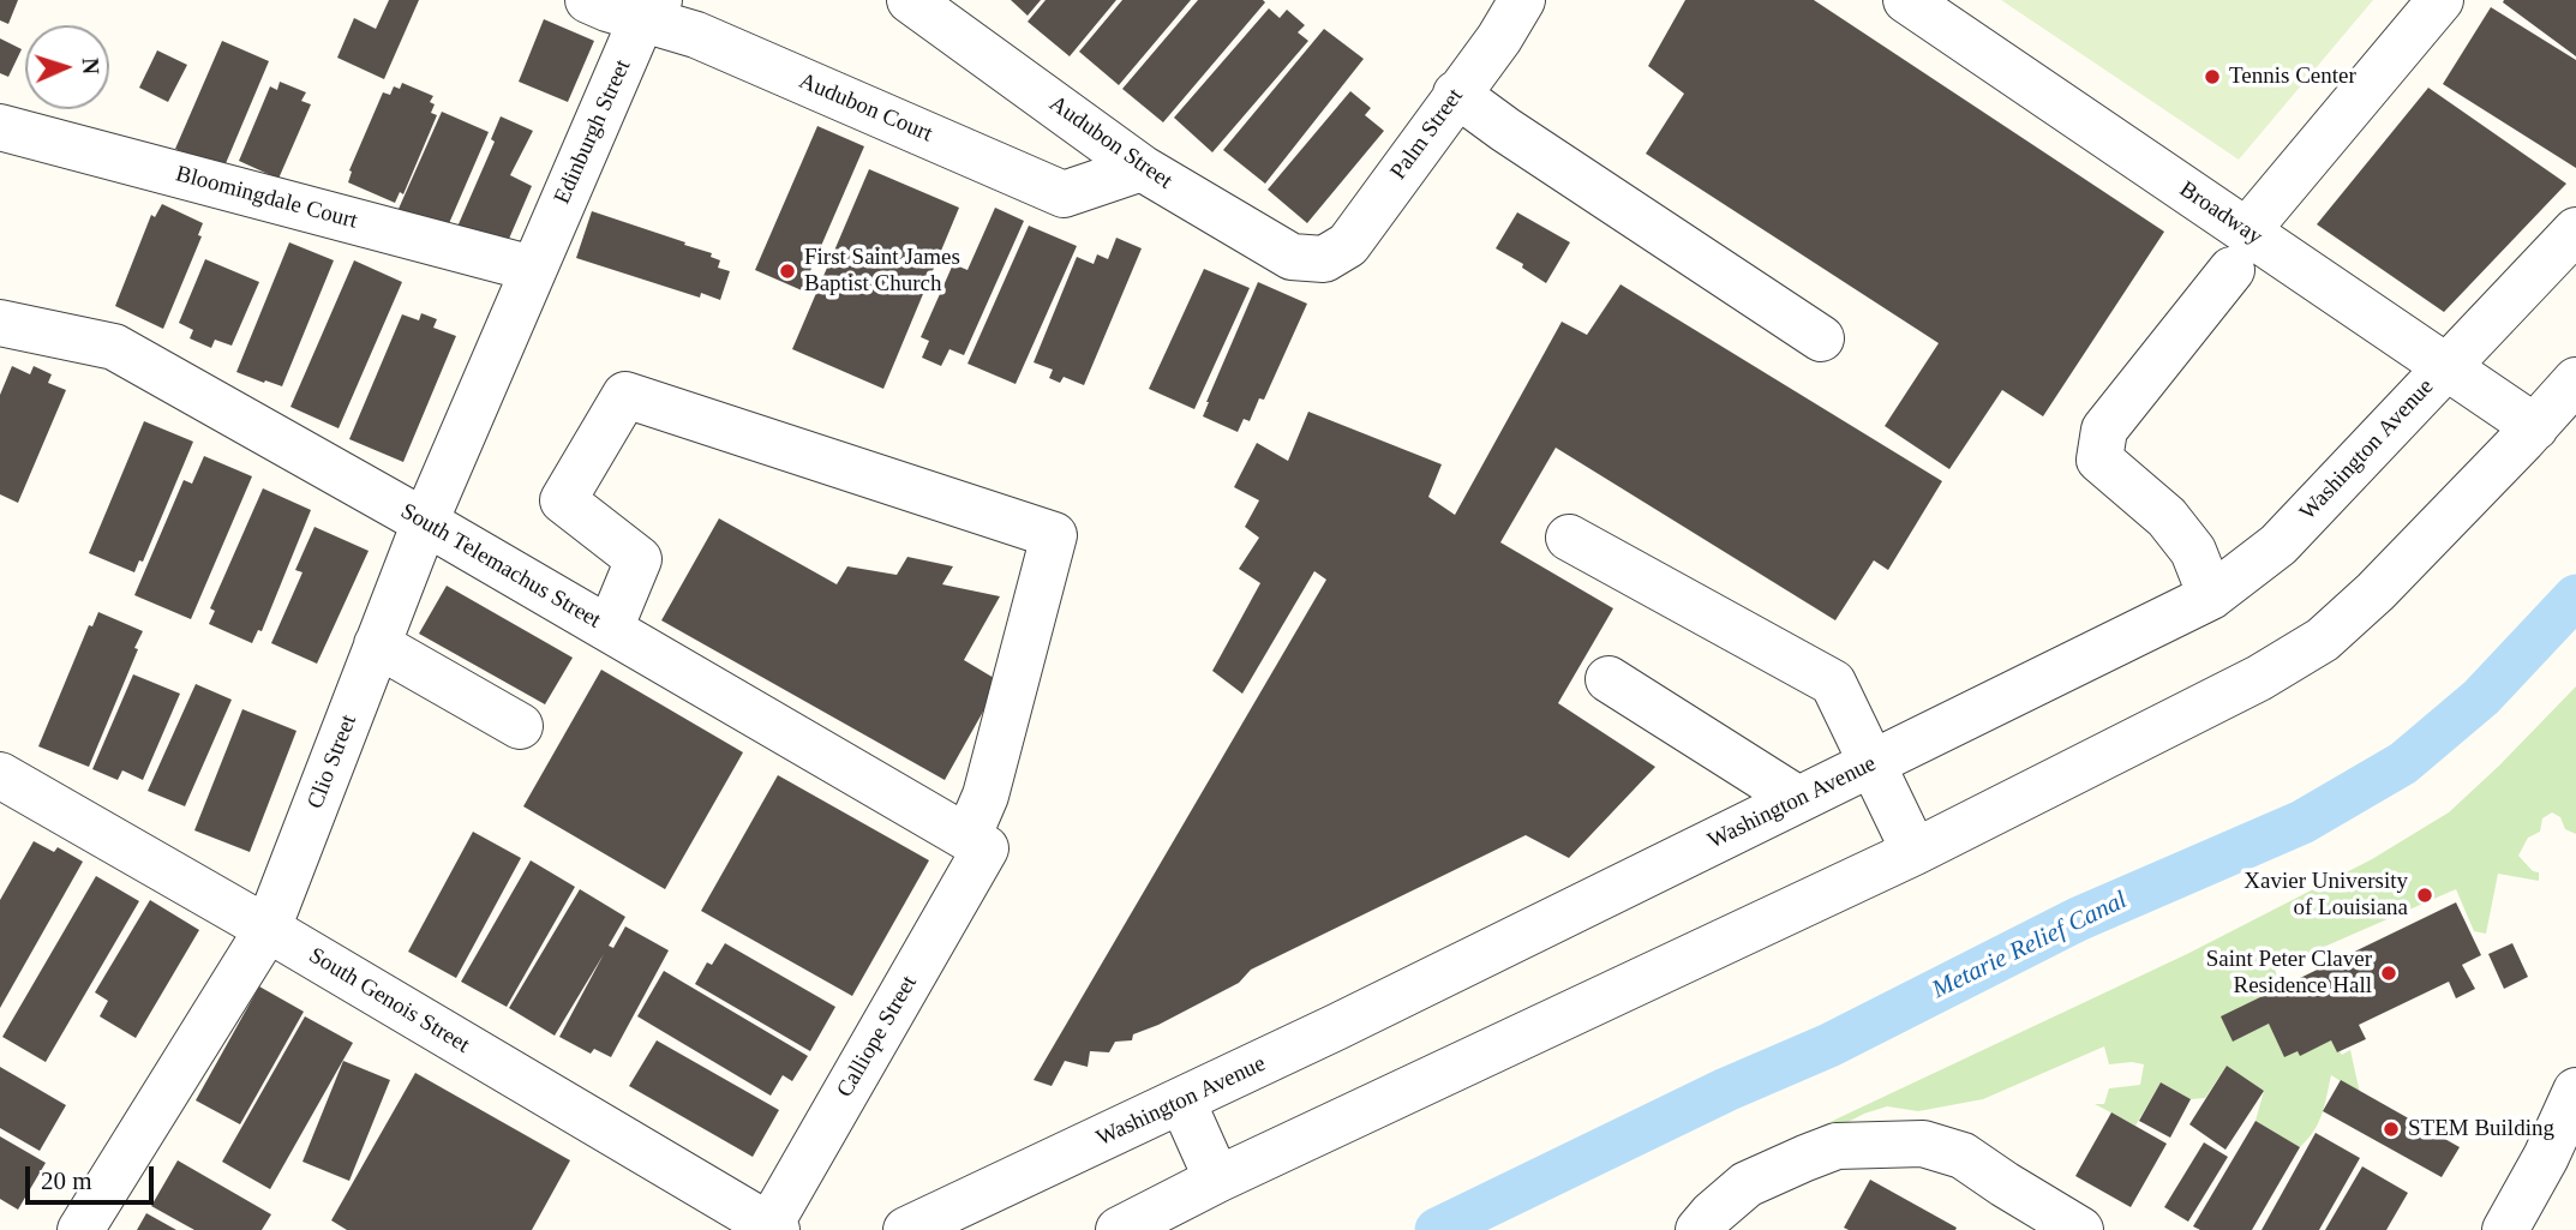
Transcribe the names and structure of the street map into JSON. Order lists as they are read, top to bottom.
{
  "streets": {
    "street": [
      "Audubon Court",
      "Edinburgh Street",
      "Palm Street",
      "Audubon Street",
      "Bloomingdale Court",
      "Broadway",
      "Washington Avenue",
      "South Telemachus Street",
      "Clio Street",
      "South Genois Street",
      "Calliope Street"
    ]
  },
  "crossings": [
    ["Audubon Court", "Edinburgh Street"],
    ["Audubon Court", "Audubon Street"],
    ["Edinburgh Street", "Bloomingdale Court"],
    ["Edinburgh Street", "Clio Street"],
    ["Palm Street", "Audubon Street"],
    ["Bloomingdale Court", "Clio Street"],
    ["Broadway", "Washington Avenue"],
    ["South Telemachus Street", "Clio Street"],
    ["South Telemachus Street", "Calliope Street"],
    ["Clio Street", "South Genois Street"],
    ["South Genois Street", "Calliope Street"]
  ],
  "water": ["Metarie Relief Canal"],
  "places": [
    "Tennis Center",
    "First Saint James Baptist Church",
    "Xavier University of Louisiana",
    "Saint Peter Claver Residence Hall",
    "STEM Building"
  ],
  "scale_bar": "20 m",
  "north": "right"
}
